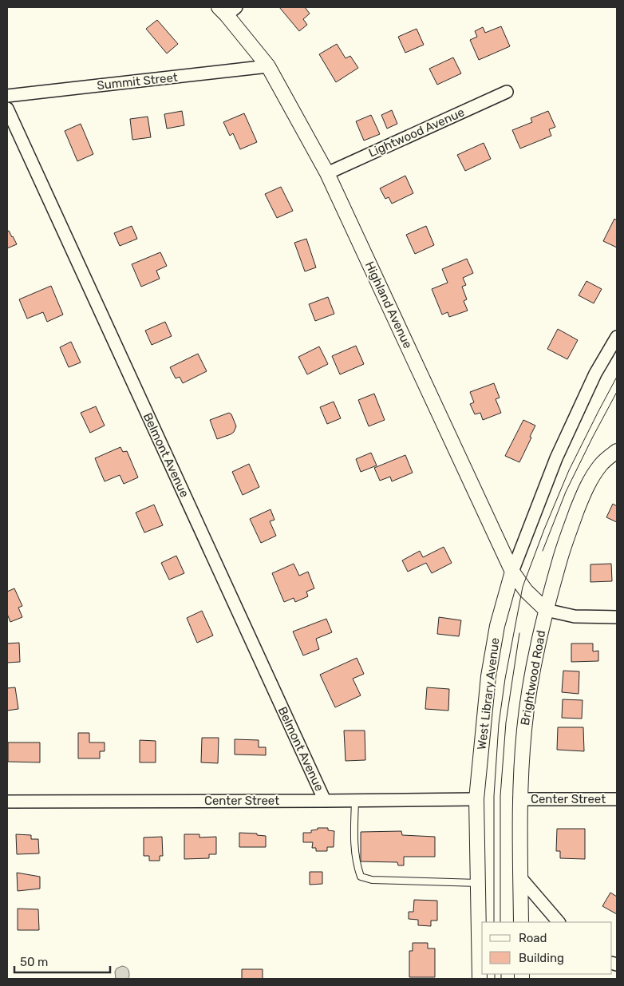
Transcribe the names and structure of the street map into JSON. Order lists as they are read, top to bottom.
{
  "streets": {
    "street": [
      "Summit Street",
      "Lightwood Avenue",
      "Highland Avenue",
      "Belmont Avenue",
      "Brightwood Road",
      "West Library Avenue",
      "Center Street"
    ]
  },
  "crossings": [
    ["Summit Street", "Highland Avenue"],
    ["Lightwood Avenue", "Highland Avenue"],
    ["Highland Avenue", "Brightwood Road"],
    ["Highland Avenue", "West Library Avenue"],
    ["Belmont Avenue", "Center Street"],
    ["Brightwood Road", "Center Street"],
    ["West Library Avenue", "Center Street"]
  ],
  "legend": ["Road", "Building"],
  "scale_bar": "50 m"
}
